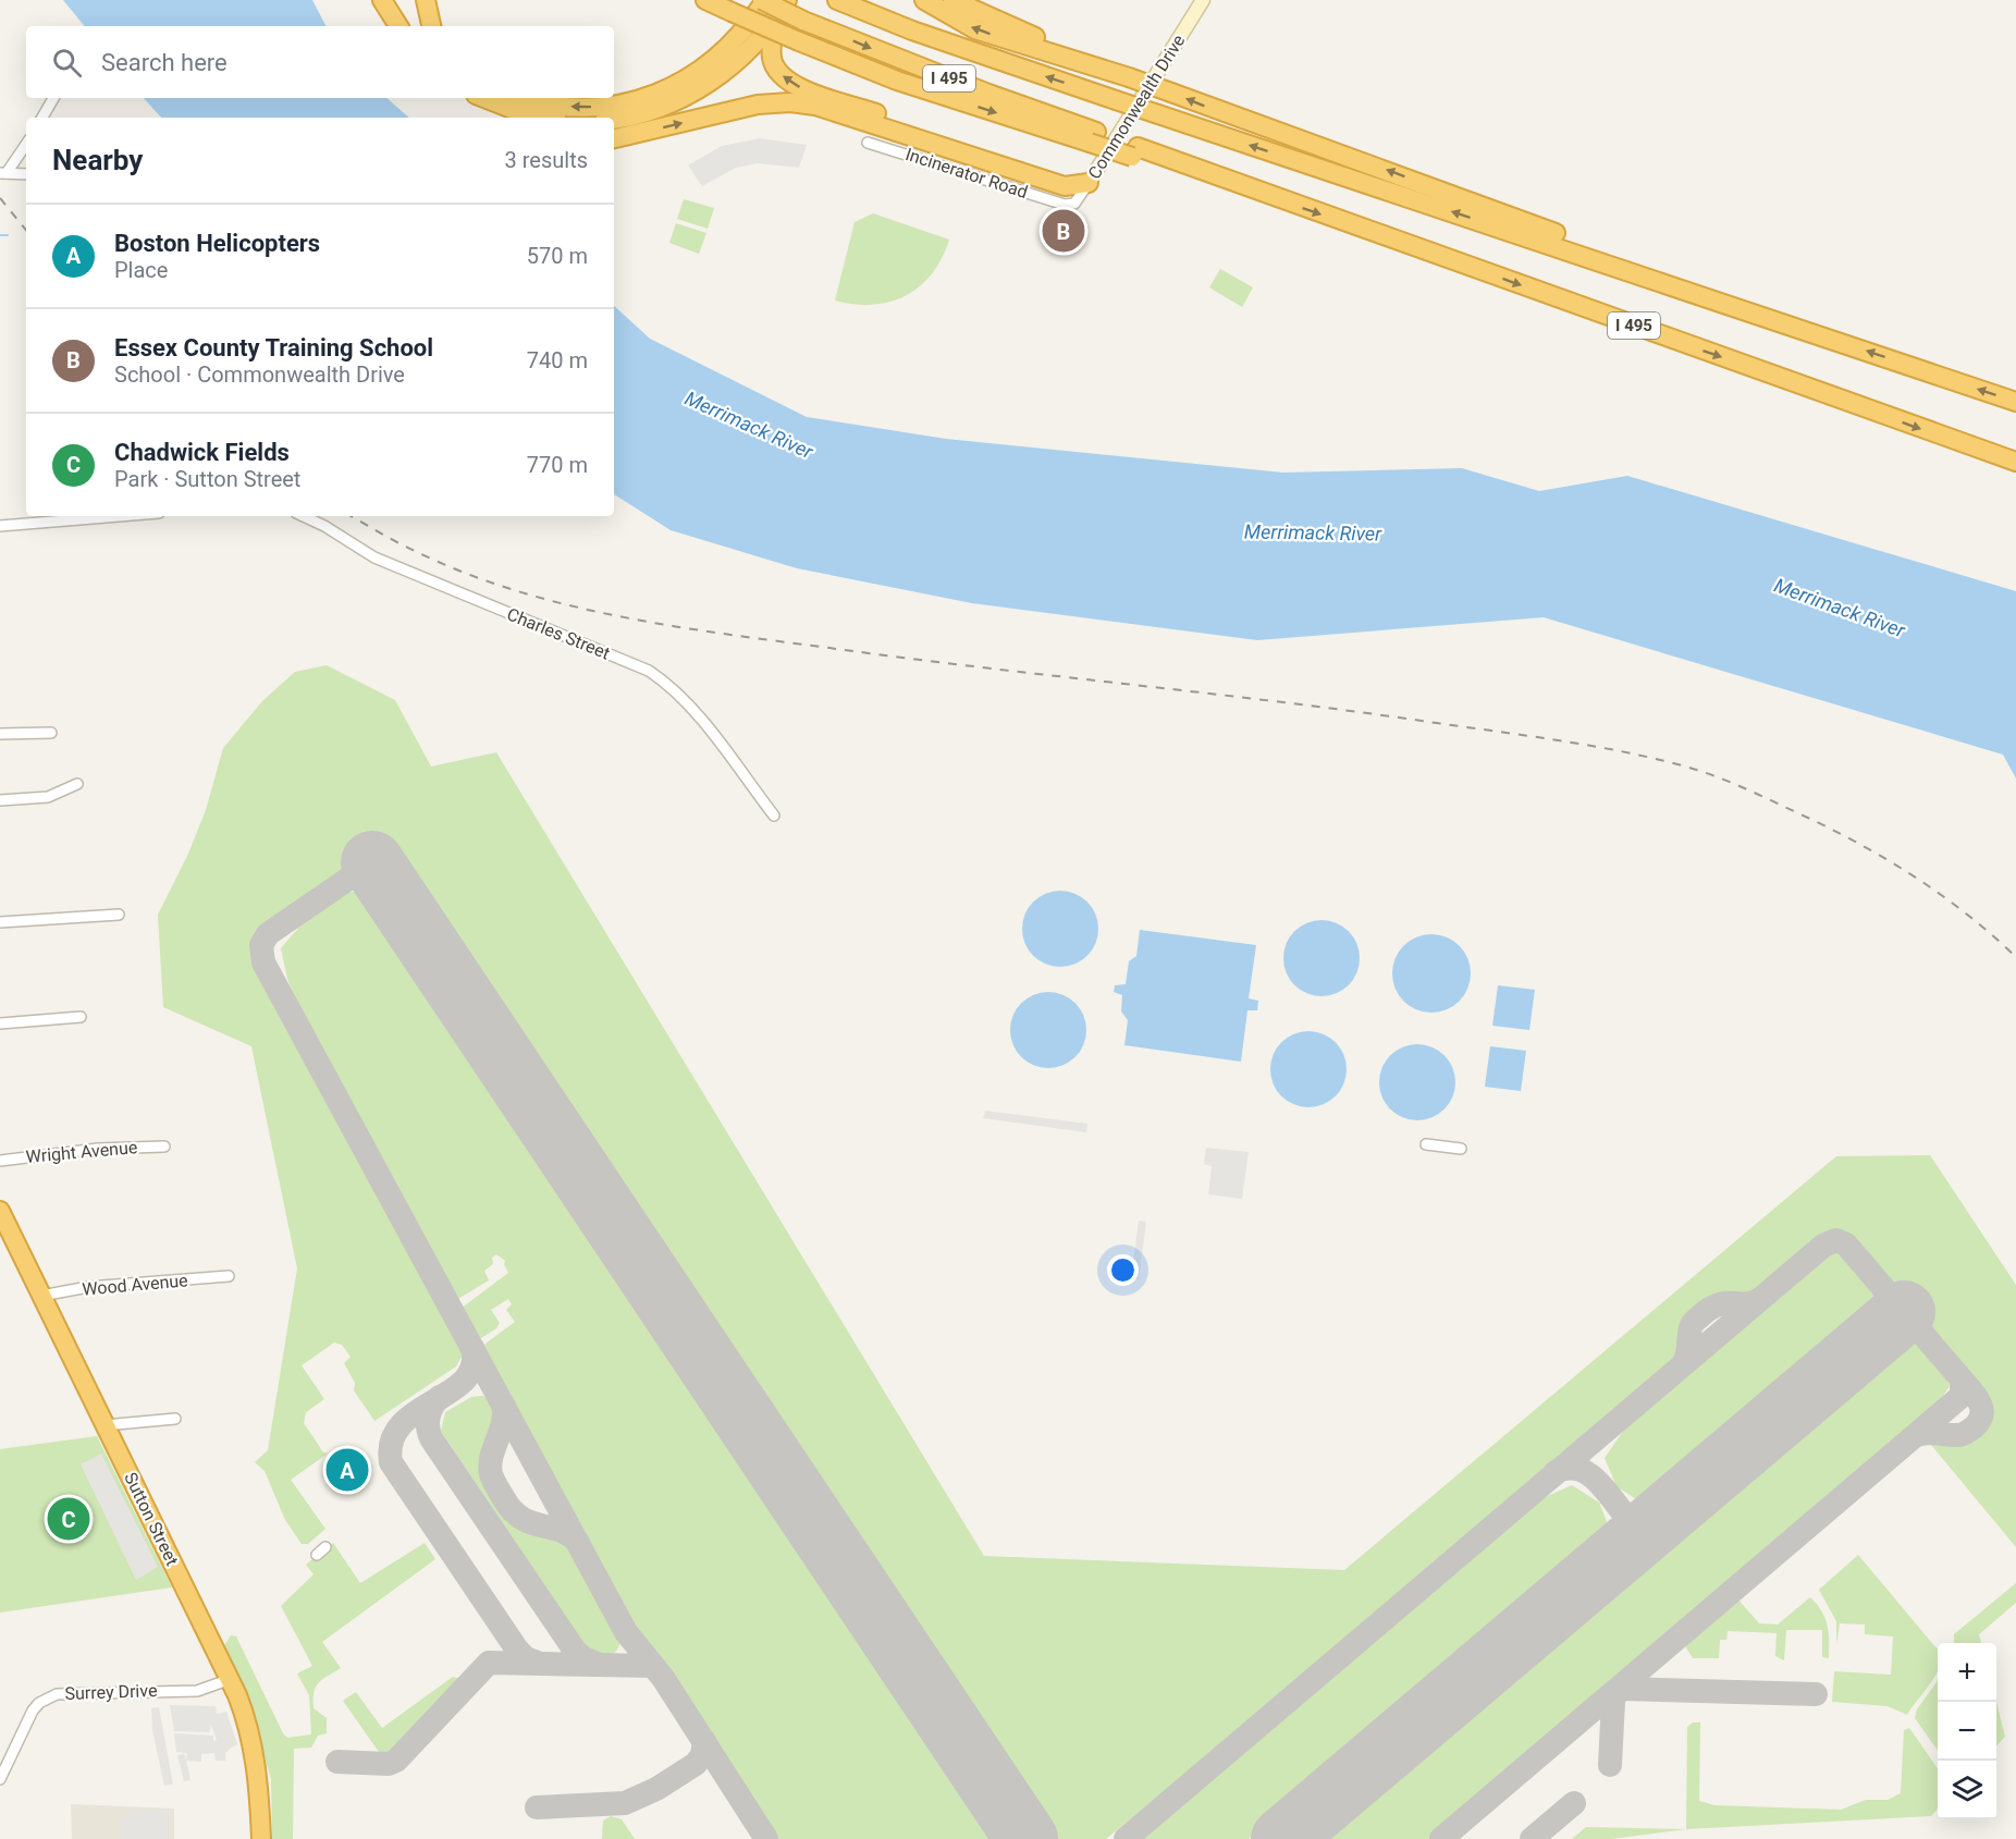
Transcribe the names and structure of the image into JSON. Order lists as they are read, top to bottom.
{
  "streets": {
    "highway": ["I 495", "Sutton Street"],
    "main road": ["Commonwealth Drive"],
    "street": [
      "Incinerator Road",
      "Charles Street",
      "Wright Avenue",
      "Wood Avenue",
      "Surrey Drive"
    ]
  },
  "crossings": [
    ["Commonwealth Drive", "Incinerator Road"],
    ["Wood Avenue", "Sutton Street"],
    ["Sutton Street", "Surrey Drive"]
  ],
  "water": ["Merrimack River"],
  "page": {
    "search": "Search here",
    "heading": ["Nearby", "3 results"],
    "list": [
      {
        "mark": "A",
        "name": "Boston Helicopters",
        "note": "Place",
        "value": "570 m"
      },
      {
        "mark": "B",
        "name": "Essex County Training School",
        "note": "School · Commonwealth Drive",
        "value": "740 m"
      },
      {
        "mark": "C",
        "name": "Chadwick Fields",
        "note": "Park · Sutton Street",
        "value": "770 m"
      }
    ],
    "pins": ["B", "A", "C"],
    "map_buttons": ["+", "−"]
  }
}
